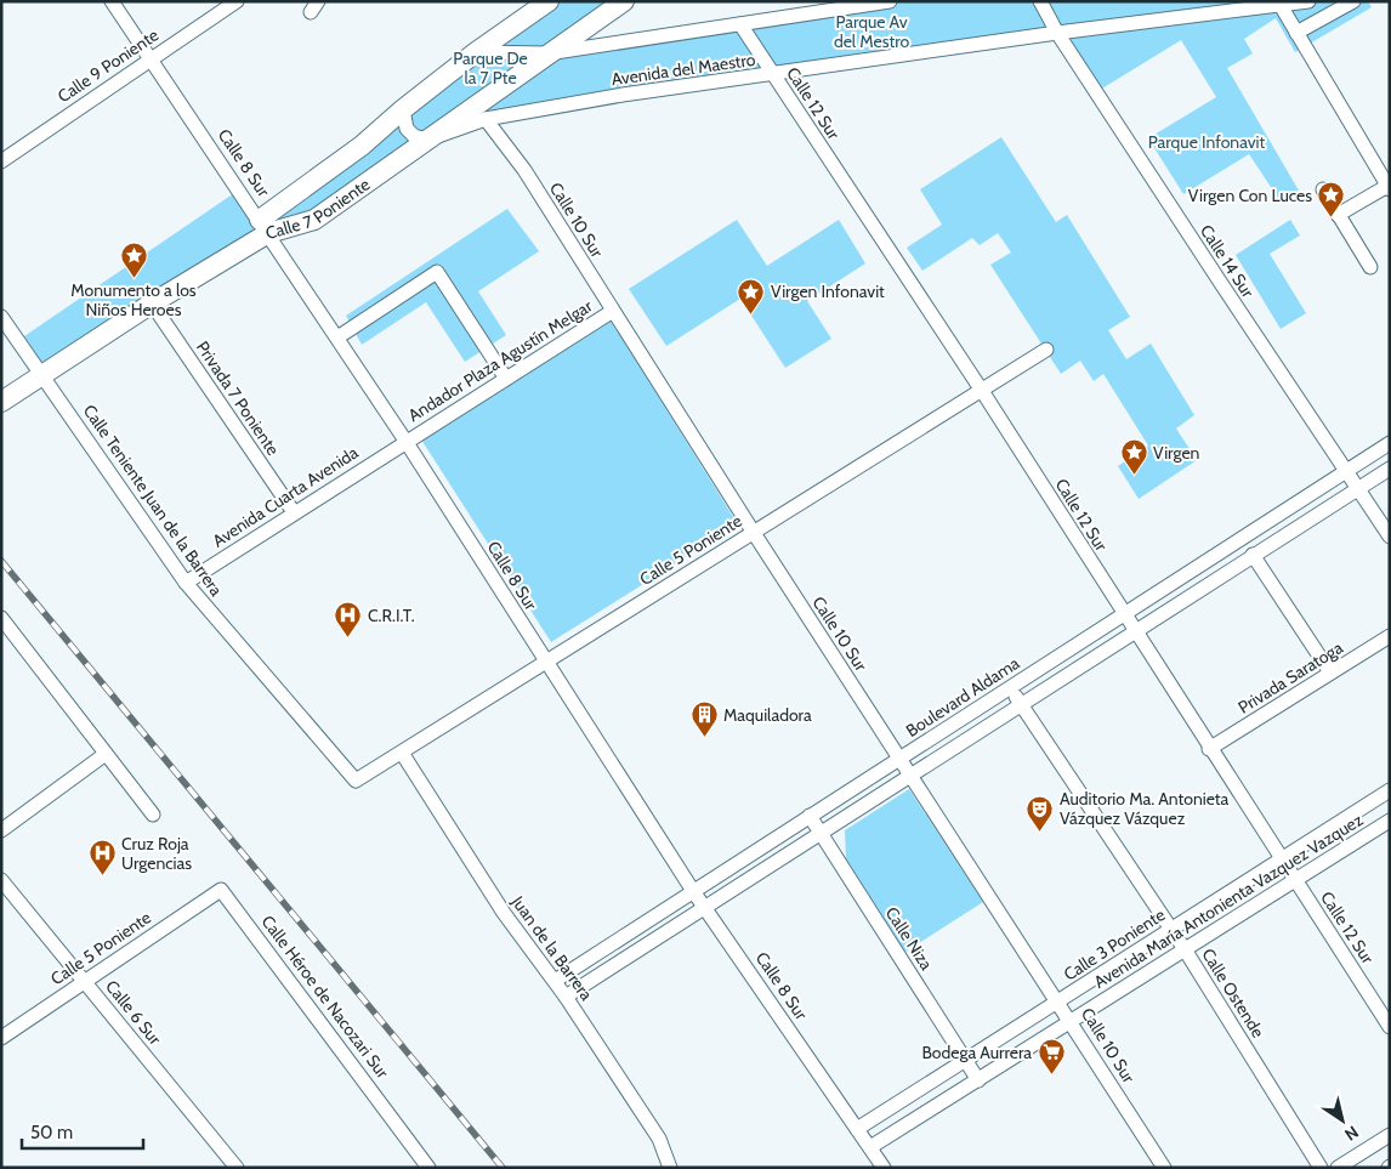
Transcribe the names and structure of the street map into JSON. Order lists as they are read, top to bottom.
{
  "streets": {
    "main road": ["Calle 7 Poniente"],
    "street": [
      "Calle 9 Poniente",
      "Avenida del Maestro",
      "Calle 12 Sur",
      "Calle 8 Sur",
      "Calle 10 Sur",
      "Calle 14 Sur",
      "Andador Plaza Agustín Melgar",
      "Privada 7 Poniente",
      "Avenida Cuarta Avenida",
      "Calle Teniente Juan de la Barrera",
      "Calle 5 Poniente",
      "Privada Saratoga",
      "Boulevard Aldama",
      "Avenida María Antonienta Vazquez Vazquez",
      "Calle Niza",
      "Calle 3 Poniente",
      "Juan de la Barrera",
      "Calle Ostende",
      "Calle Héroe de Nacozari Sur",
      "Calle 6 Sur"
    ]
  },
  "crossings": [
    ["Calle 9 Poniente", "Calle 8 Sur"],
    ["Avenida del Maestro", "Calle 12 Sur"],
    ["Avenida del Maestro", "Calle 7 Poniente"],
    ["Avenida del Maestro", "Calle 10 Sur"],
    ["Avenida del Maestro", "Calle 14 Sur"],
    ["Calle 12 Sur", "Calle 5 Poniente"],
    ["Calle 12 Sur", "Privada Saratoga"],
    ["Calle 12 Sur", "Boulevard Aldama"],
    ["Calle 12 Sur", "Avenida María Antonienta Vazquez Vazquez"],
    ["Calle 12 Sur", "Calle 3 Poniente"],
    ["Calle 8 Sur", "Calle 7 Poniente"],
    ["Calle 8 Sur", "Andador Plaza Agustín Melgar"],
    ["Calle 8 Sur", "Avenida Cuarta Avenida"],
    ["Calle 8 Sur", "Calle 5 Poniente"],
    ["Calle 8 Sur", "Boulevard Aldama"],
    ["Calle 8 Sur", "Avenida María Antonienta Vazquez Vazquez"],
    ["Calle 8 Sur", "Calle 3 Poniente"],
    ["Calle 7 Poniente", "Privada 7 Poniente"],
    ["Calle 7 Poniente", "Calle Teniente Juan de la Barrera"],
    ["Calle 10 Sur", "Andador Plaza Agustín Melgar"],
    ["Calle 10 Sur", "Calle 5 Poniente"],
    ["Calle 10 Sur", "Boulevard Aldama"],
    ["Calle 10 Sur", "Avenida María Antonienta Vazquez Vazquez"],
    ["Calle 10 Sur", "Calle 3 Poniente"],
    ["Calle 14 Sur", "Boulevard Aldama"],
    ["Andador Plaza Agustín Melgar", "Avenida Cuarta Avenida"],
    ["Privada 7 Poniente", "Avenida Cuarta Avenida"],
    ["Avenida Cuarta Avenida", "Calle Teniente Juan de la Barrera"],
    ["Calle Teniente Juan de la Barrera", "Calle 5 Poniente"],
    ["Calle 5 Poniente", "Juan de la Barrera"],
    ["Calle 5 Poniente", "Calle Héroe de Nacozari Sur"],
    ["Calle 5 Poniente", "Calle 6 Sur"],
    ["Boulevard Aldama", "Calle Niza"],
    ["Boulevard Aldama", "Juan de la Barrera"],
    ["Boulevard Aldama", "Calle Ostende"],
    ["Avenida María Antonienta Vazquez Vazquez", "Calle Niza"],
    ["Avenida María Antonienta Vazquez Vazquez", "Calle Ostende"],
    ["Calle Niza", "Calle 3 Poniente"],
    ["Calle 3 Poniente", "Calle Ostende"]
  ],
  "parks": ["Parque Av del Mestro", "Parque De la 7 Pte", "Parque Infonavit"],
  "places": {
    "place": [
      "Virgen Con Luces",
      "Monumento a los Niños Heroes",
      "Virgen Infonavit",
      "Virgen"
    ],
    "hospital": ["C.R.I.T.", "Cruz Roja Urgencias"],
    "building": ["Maquiladora"],
    "theatre": ["Auditorio Ma. Antonieta Vázquez Vázquez"],
    "supermarket": ["Bodega Aurrera"]
  },
  "scale_bar": "50 m",
  "north": "bottom right"
}
